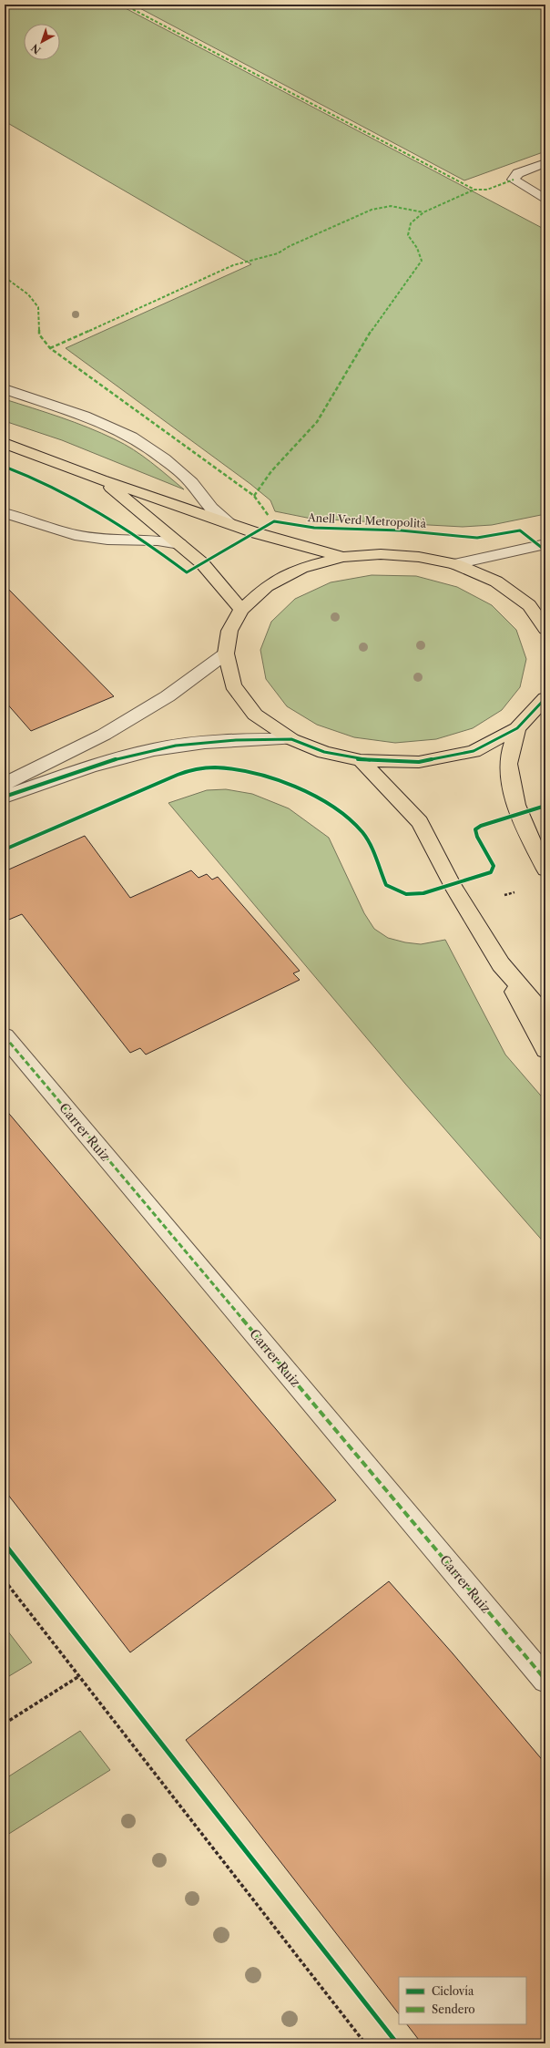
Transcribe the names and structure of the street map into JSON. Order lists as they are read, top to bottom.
{
  "streets": {
    "street": ["Carrer Ruiz"],
    "cycle path": ["Anell Verd Metropolità"]
  },
  "legend": ["Ciclovía", "Sendero"],
  "north": "bottom left"
}
